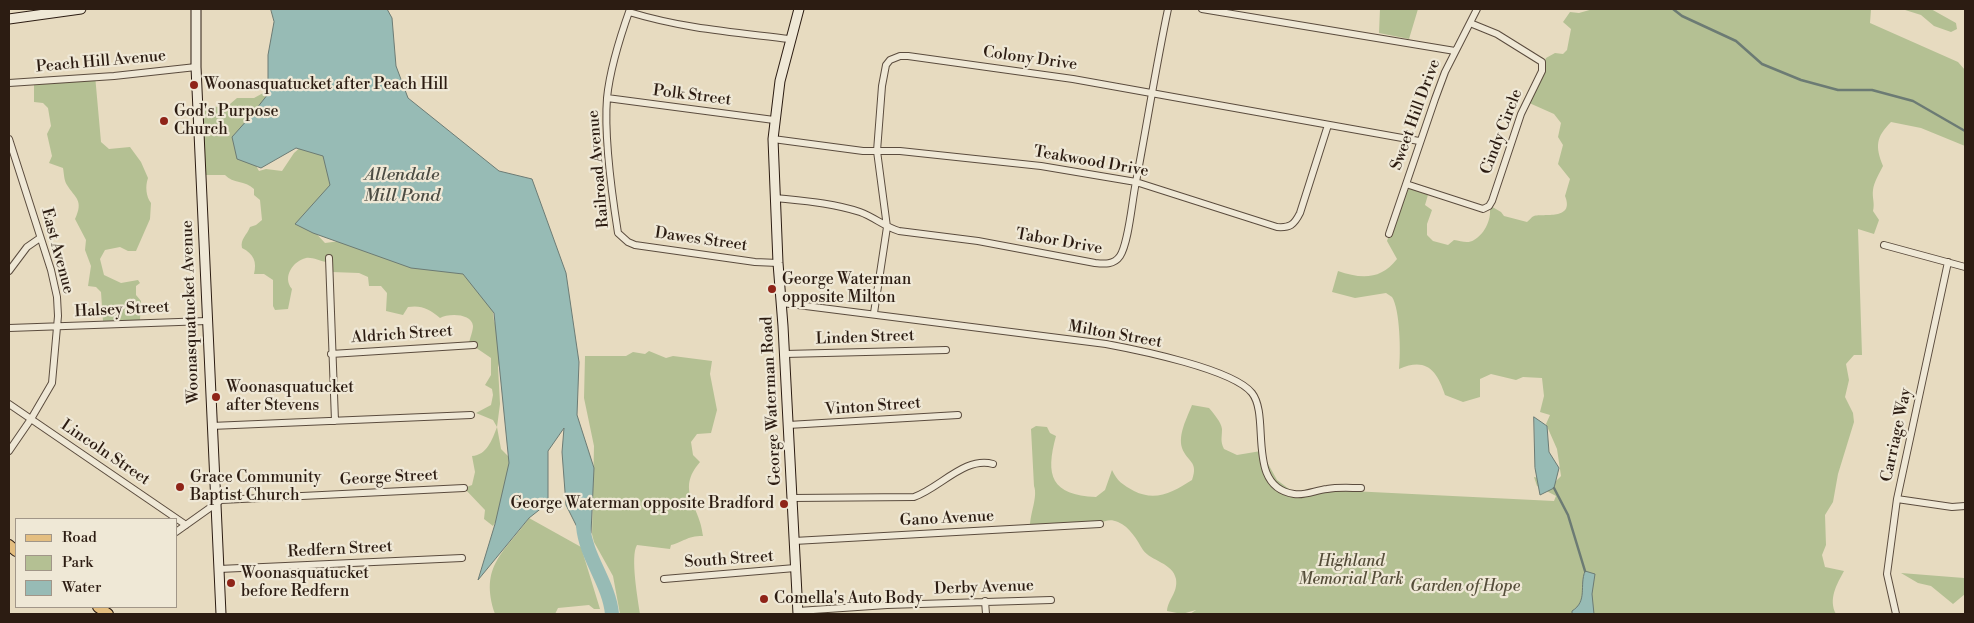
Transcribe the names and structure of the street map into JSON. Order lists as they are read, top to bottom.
{
  "streets": {
    "street": [
      "Colony Drive",
      "Peach Hill Avenue",
      "Polk Street",
      "Sweet Hill Drive",
      "Cindy Circle",
      "Teakwood Drive",
      "Railroad Avenue",
      "Dawes Street",
      "Tabor Drive",
      "East Avenue",
      "Halsey Street",
      "Woonasquatucket Avenue",
      "Aldrich Street",
      "Milton Street",
      "Linden Street",
      "George Waterman Road",
      "Vinton Street",
      "Carriage Way",
      "Lincoln Street",
      "George Street",
      "Gano Avenue",
      "Redfern Street",
      "South Street",
      "Derby Avenue"
    ]
  },
  "crossings": [
    ["Colony Drive", "Sweet Hill Drive"],
    ["Colony Drive", "Teakwood Drive"],
    ["Colony Drive", "Tabor Drive"],
    ["Colony Drive", "Milton Street"],
    ["Peach Hill Avenue", "Woonasquatucket Avenue"],
    ["Polk Street", "Railroad Avenue"],
    ["Polk Street", "George Waterman Road"],
    ["Sweet Hill Drive", "Cindy Circle"],
    ["Teakwood Drive", "Tabor Drive"],
    ["Teakwood Drive", "George Waterman Road"],
    ["Railroad Avenue", "Dawes Street"],
    ["Dawes Street", "George Waterman Road"],
    ["Tabor Drive", "George Waterman Road"],
    ["East Avenue", "Halsey Street"],
    ["East Avenue", "Lincoln Street"],
    ["Halsey Street", "Woonasquatucket Avenue"],
    ["Woonasquatucket Avenue", "George Street"],
    ["Woonasquatucket Avenue", "Redfern Street"],
    ["Milton Street", "George Waterman Road"],
    ["Linden Street", "George Waterman Road"],
    ["George Waterman Road", "Vinton Street"],
    ["George Waterman Road", "Gano Avenue"],
    ["George Waterman Road", "South Street"],
    ["George Waterman Road", "Derby Avenue"],
    ["Lincoln Street", "George Street"]
  ],
  "water": ["Allendale Mill Pond"],
  "parks": ["Highland Memorial Park", "Garden of Hope"],
  "places": [
    "Woonasquatucket after Peach Hill",
    "God's Purpose Church",
    "George Waterman opposite Milton",
    "Woonasquatucket after Stevens",
    "Grace Community Baptist Church",
    "George Waterman opposite Bradford",
    "Woonasquatucket before Redfern",
    "Comella's Auto Body"
  ],
  "legend": ["Road", "Park", "Water"]
}
